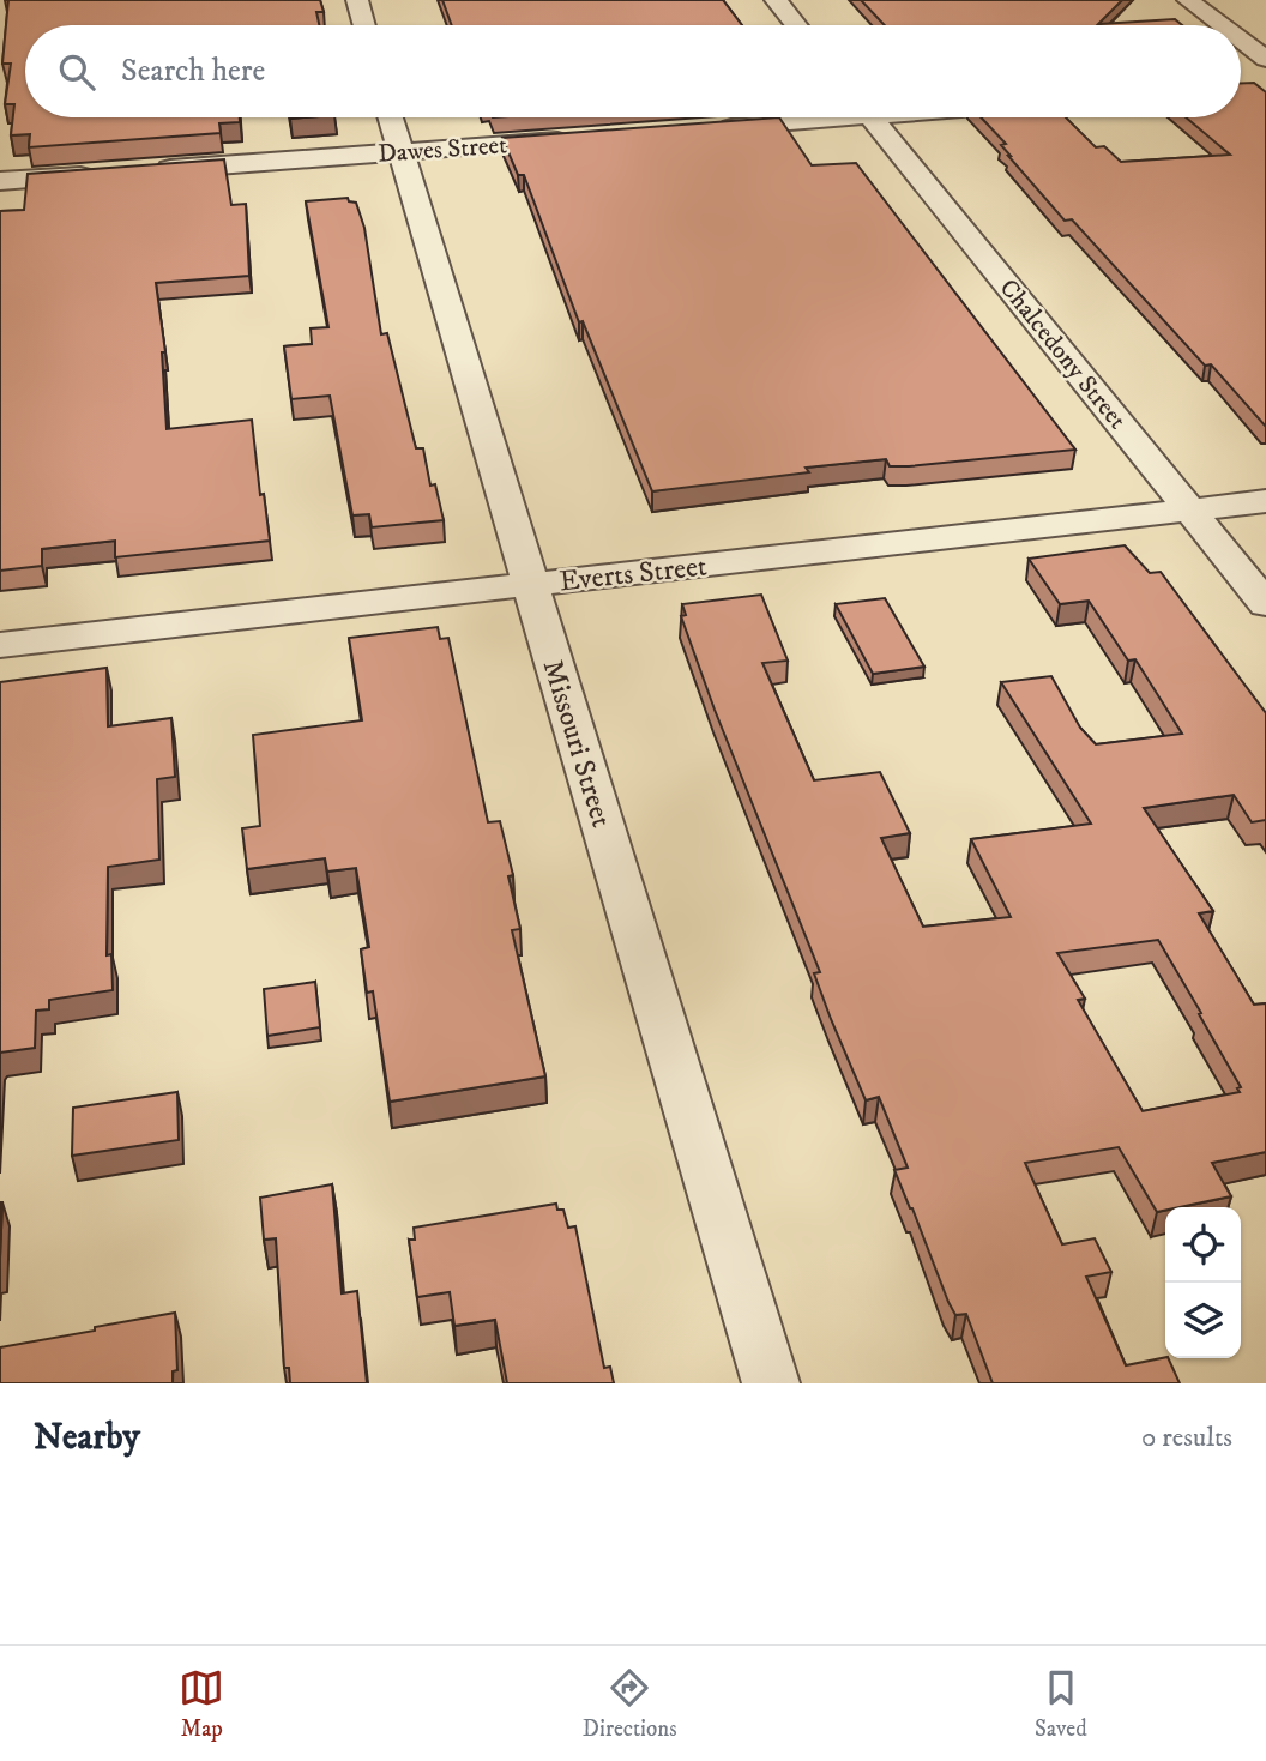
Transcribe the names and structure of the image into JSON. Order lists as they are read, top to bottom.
{
  "streets": {
    "street": [
      "Dawes Street",
      "Chalcedony Street",
      "Everts Street",
      "Missouri Street"
    ]
  },
  "crossings": [
    ["Dawes Street", "Missouri Street"],
    ["Chalcedony Street", "Everts Street"],
    ["Everts Street", "Missouri Street"]
  ],
  "page": {
    "search": "Search here",
    "heading": ["Nearby", "0 results"],
    "nav": ["Map", "Directions", "Saved"]
  }
}
